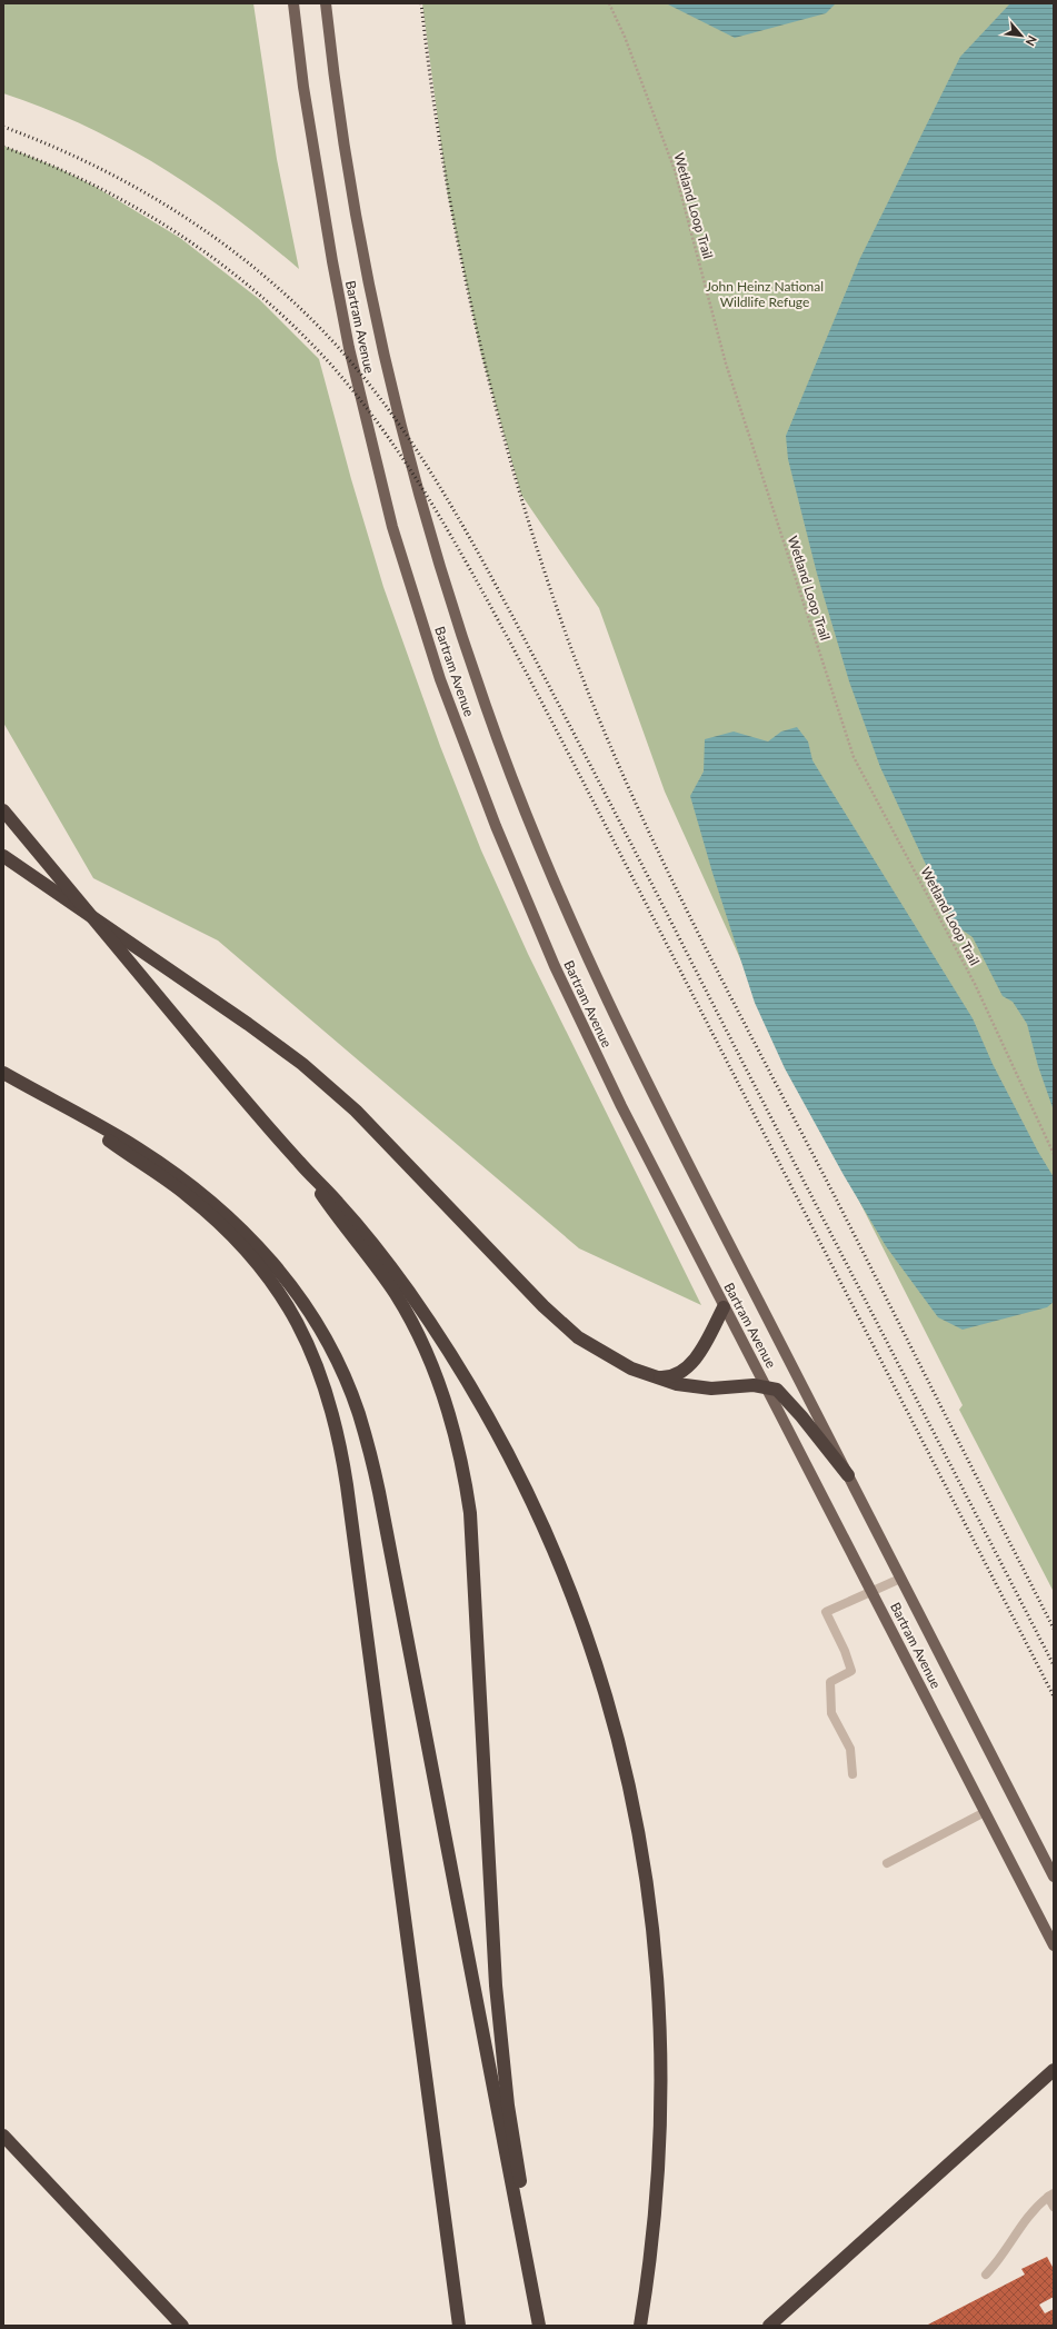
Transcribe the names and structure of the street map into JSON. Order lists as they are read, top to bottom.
{
  "streets": {
    "main road": ["Bartram Avenue"],
    "path": ["Wetland Loop Trail"]
  },
  "parks": ["John Heinz National Wildlife Refuge"],
  "north": "bottom right"
}
